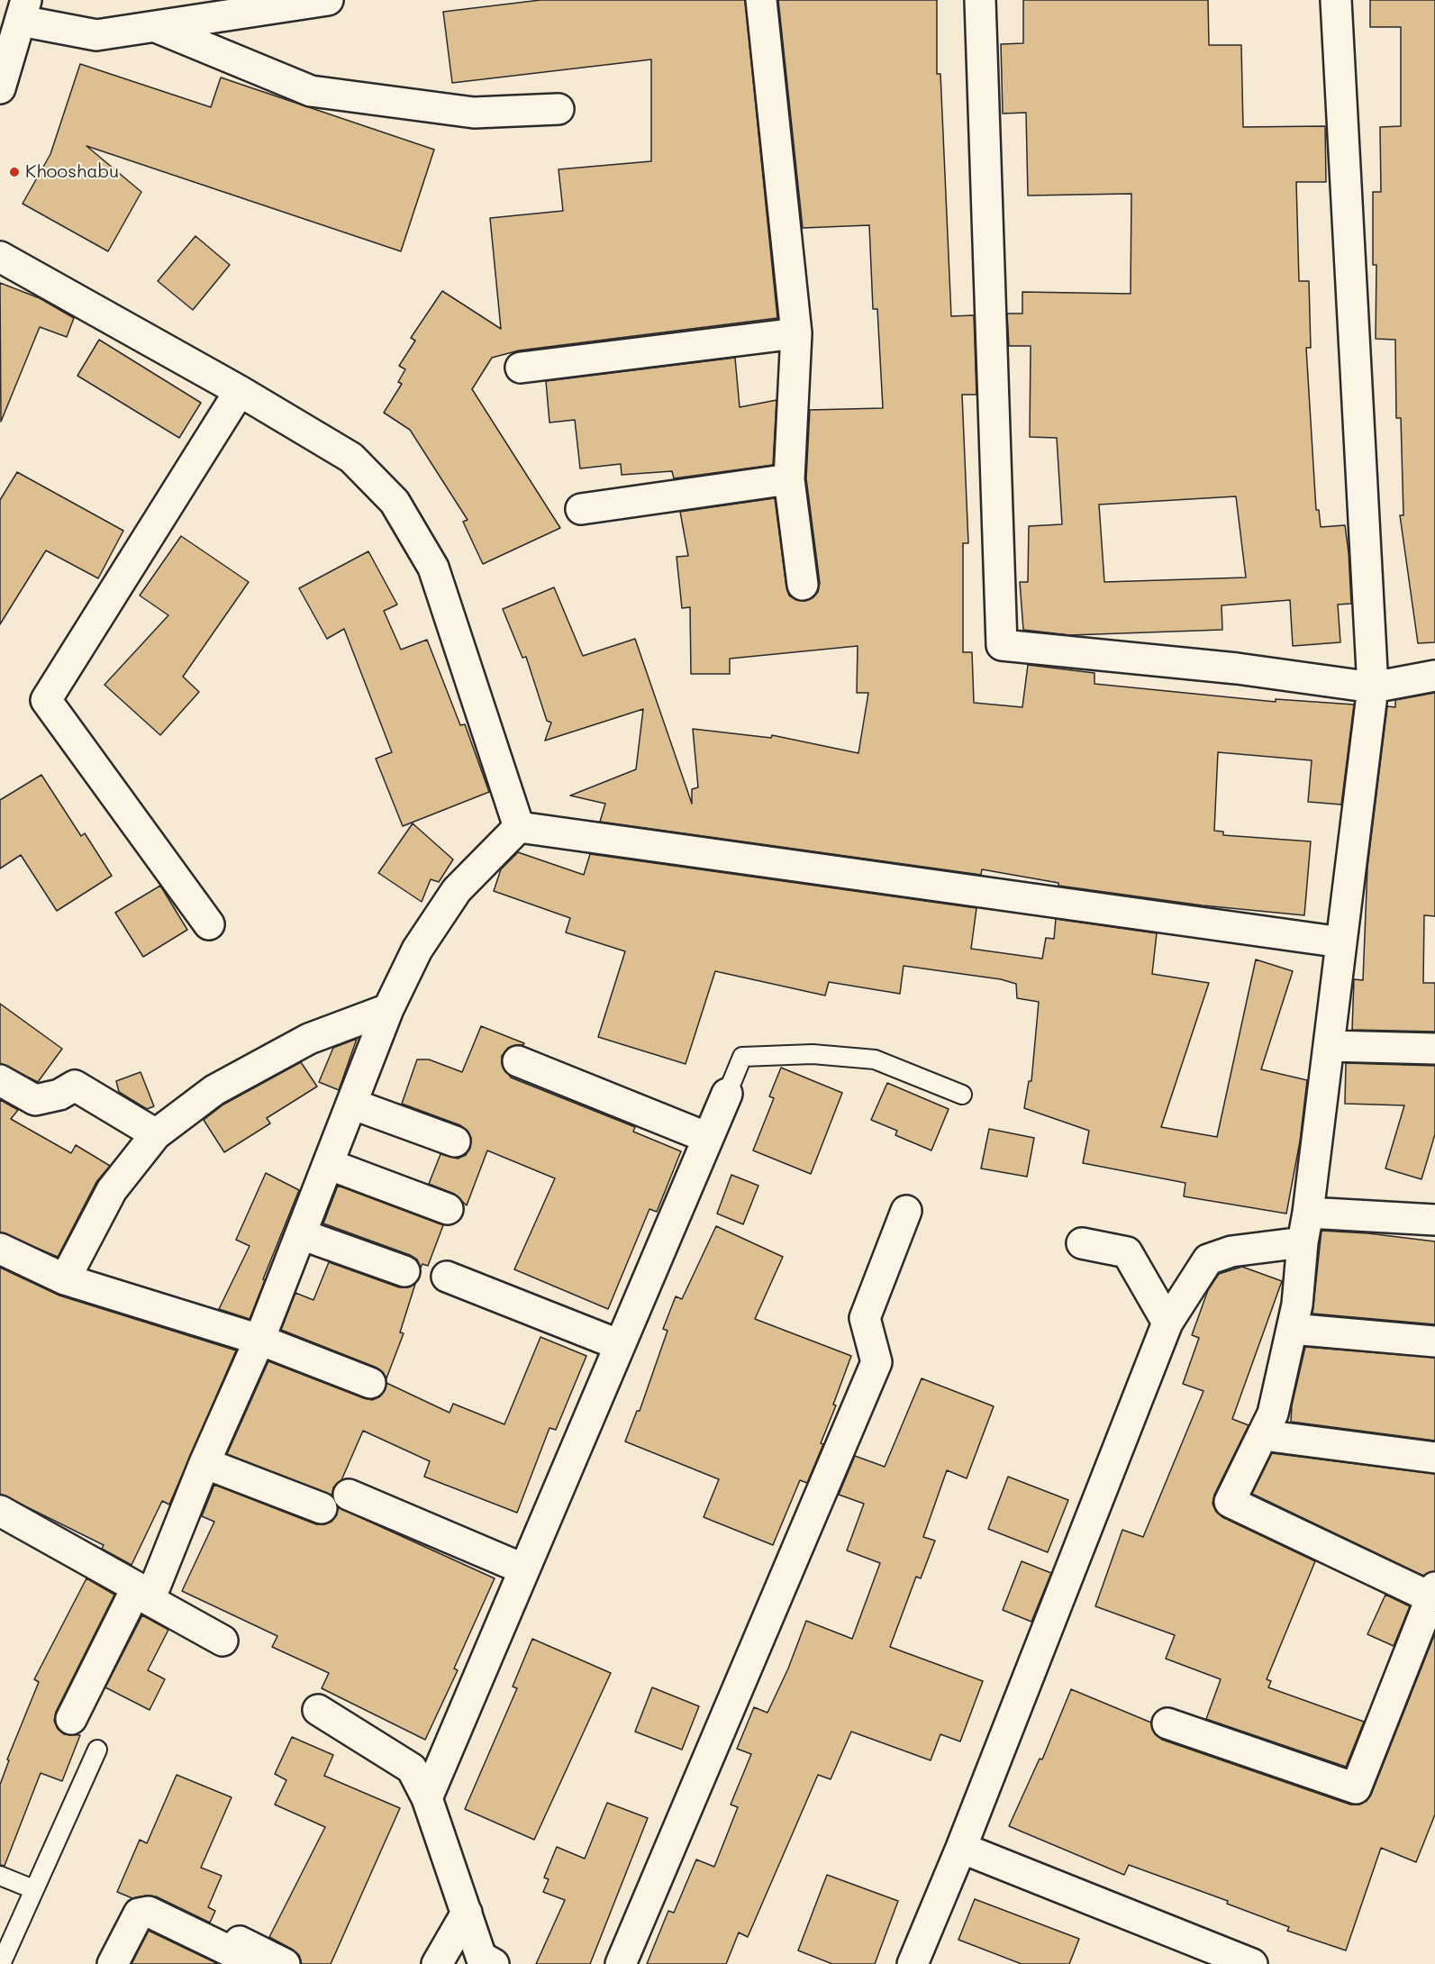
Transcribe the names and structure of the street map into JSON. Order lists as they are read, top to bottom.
{
  "places": ["Khooshabu"]
}
